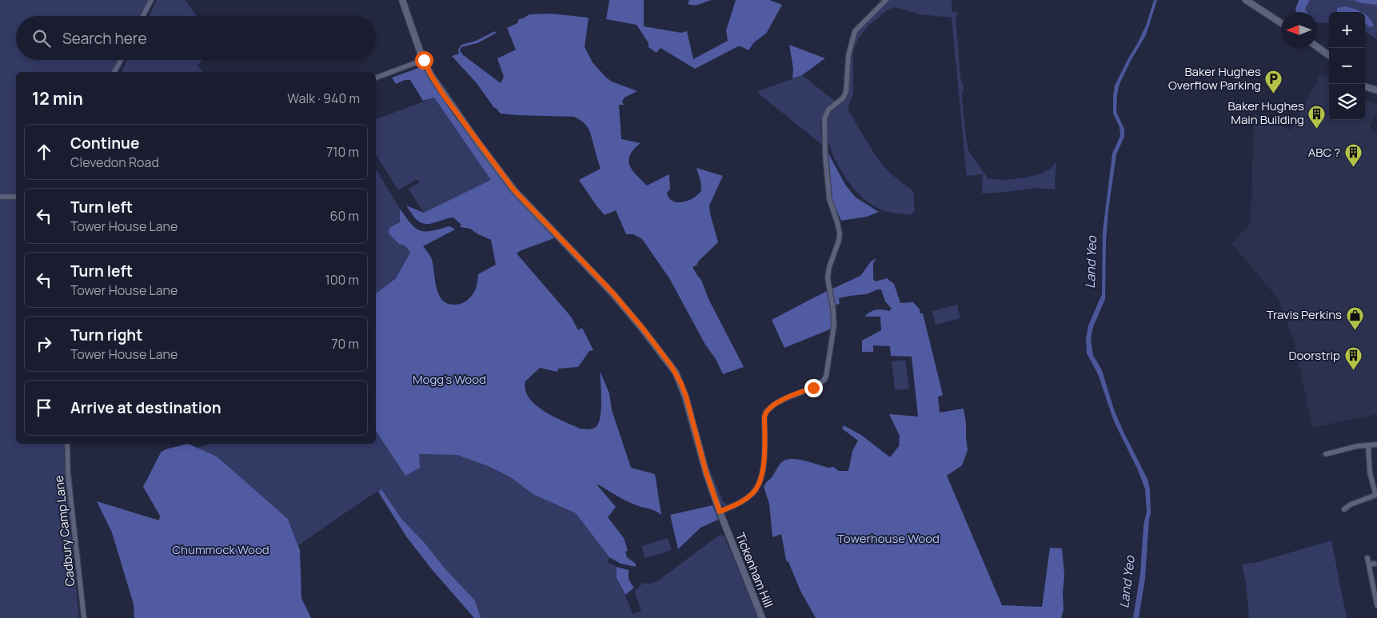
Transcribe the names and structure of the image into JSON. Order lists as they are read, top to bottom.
{
  "streets": {
    "main road": ["Tickenham Hill"],
    "street": ["Cadbury Camp Lane"]
  },
  "water": ["Land Yeo"],
  "parks": ["Mogg's Wood", "Towerhouse Wood", "Chummock Wood"],
  "places": {
    "parking": ["Baker Hughes Overflow Parking"],
    "building": ["Baker Hughes Main Building", "ABC ?", "Doorstrip"],
    "shop": ["Travis Perkins"]
  },
  "north": "left",
  "page": {
    "map_buttons": ["+", "−"],
    "search": "Search here",
    "heading": ["12 min", "Walk · 940 m"],
    "list": [
      ["Continue", "Clevedon Road", "710 m"],
      ["Turn left", "Tower House Lane", "60 m"],
      ["Turn left", "Tower House Lane", "100 m"],
      ["Turn right", "Tower House Lane", "70 m"],
      "Arrive at destination"
    ]
  }
}
